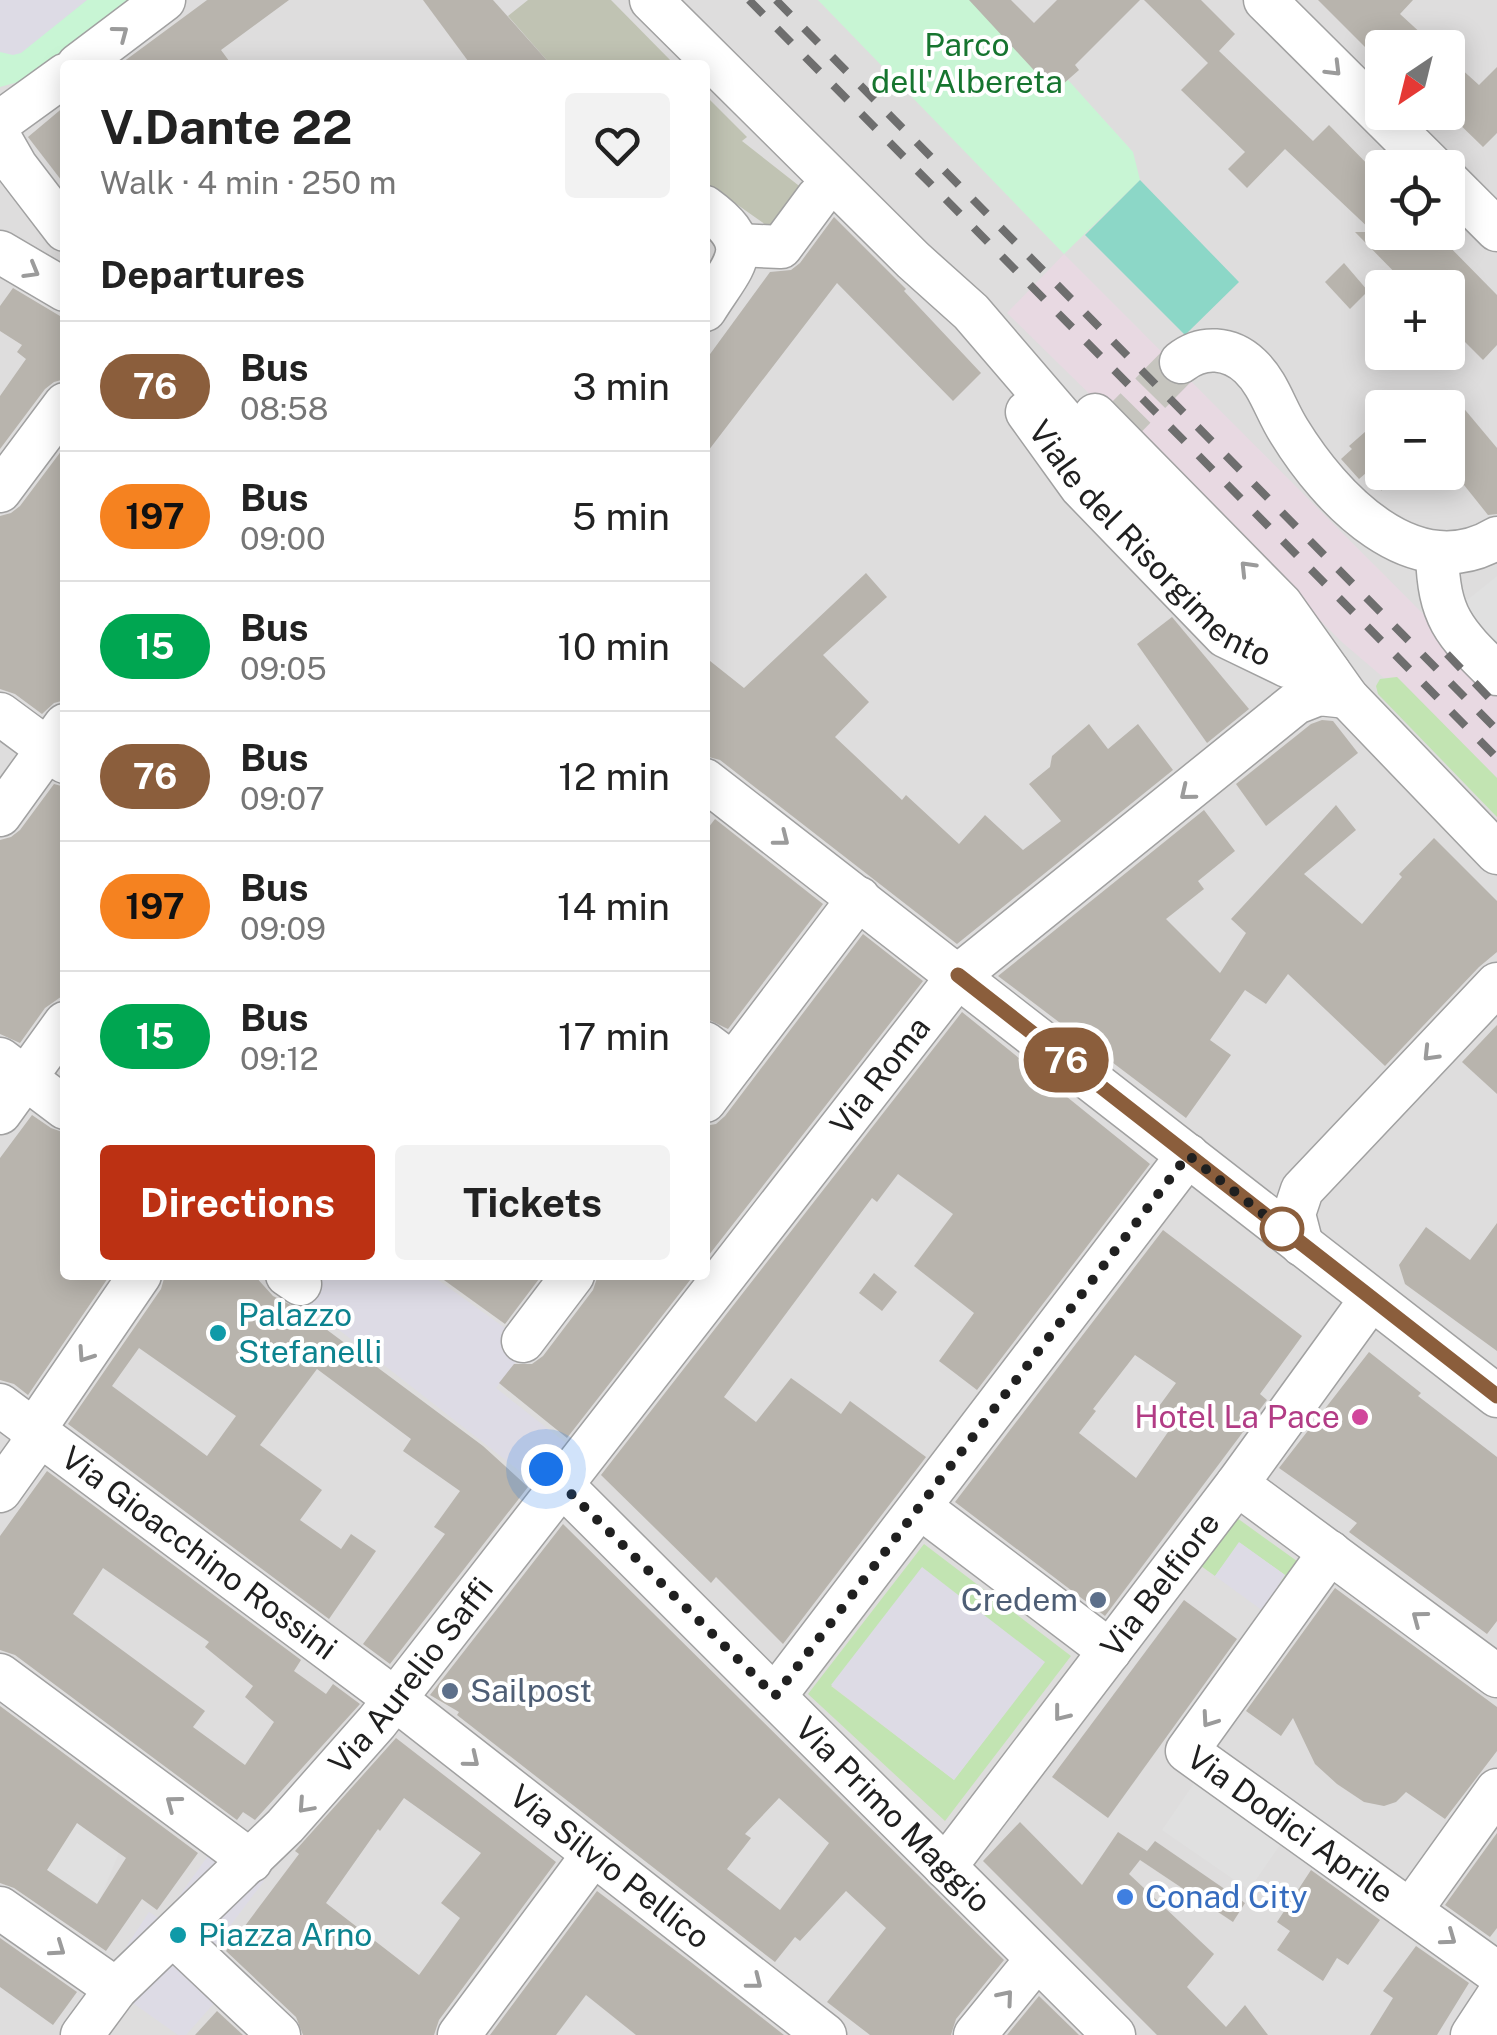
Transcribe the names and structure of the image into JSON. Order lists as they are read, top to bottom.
{
  "streets": {
    "street": [
      "Viale del Risorgimento",
      "Via Roma",
      "Via Gioacchino Rossini",
      "Via Belfiore",
      "Via Aurelio Saffi",
      "Via Primo Maggio",
      "Via Dodici Aprile",
      "Via Silvio Pellico"
    ]
  },
  "crossings": [
    ["Viale del Risorgimento", "Via Roma"],
    ["Via Roma", "Via Aurelio Saffi"],
    ["Via Roma", "Via Primo Maggio"],
    ["Via Gioacchino Rossini", "Via Aurelio Saffi"],
    ["Via Gioacchino Rossini", "Via Silvio Pellico"],
    ["Via Belfiore", "Via Primo Maggio"],
    ["Via Aurelio Saffi", "Via Primo Maggio"],
    ["Via Aurelio Saffi", "Via Silvio Pellico"]
  ],
  "one_way": ["Via Silvio Pellico"],
  "parks": ["Parco dell'Albereta"],
  "places": [
    "Palazzo Stefanelli",
    "Hotel La Pace",
    "Credem",
    "Sailpost",
    "Conad City",
    "Piazza Arno"
  ],
  "lines": ["bus line 76"],
  "north": "bottom left",
  "page": {
    "on_map": "76",
    "map_buttons": ["+", "−"],
    "heading": [
      ["V.Dante 22", "Walk · 4 min · 250 m"],
      "Departures"
    ],
    "list": [
      {
        "mark": "76",
        "name": "Bus",
        "note": "08:58",
        "value": "3 min"
      },
      {
        "mark": "197",
        "name": "Bus",
        "note": "09:00",
        "value": "5 min"
      },
      {
        "mark": "15",
        "name": "Bus",
        "note": "09:05",
        "value": "10 min"
      },
      {
        "mark": "76",
        "name": "Bus",
        "note": "09:07",
        "value": "12 min"
      },
      {
        "mark": "197",
        "name": "Bus",
        "note": "09:09",
        "value": "14 min"
      },
      {
        "mark": "15",
        "name": "Bus",
        "note": "09:12",
        "value": "17 min"
      }
    ],
    "buttons": ["Directions", "Tickets"]
  }
}
